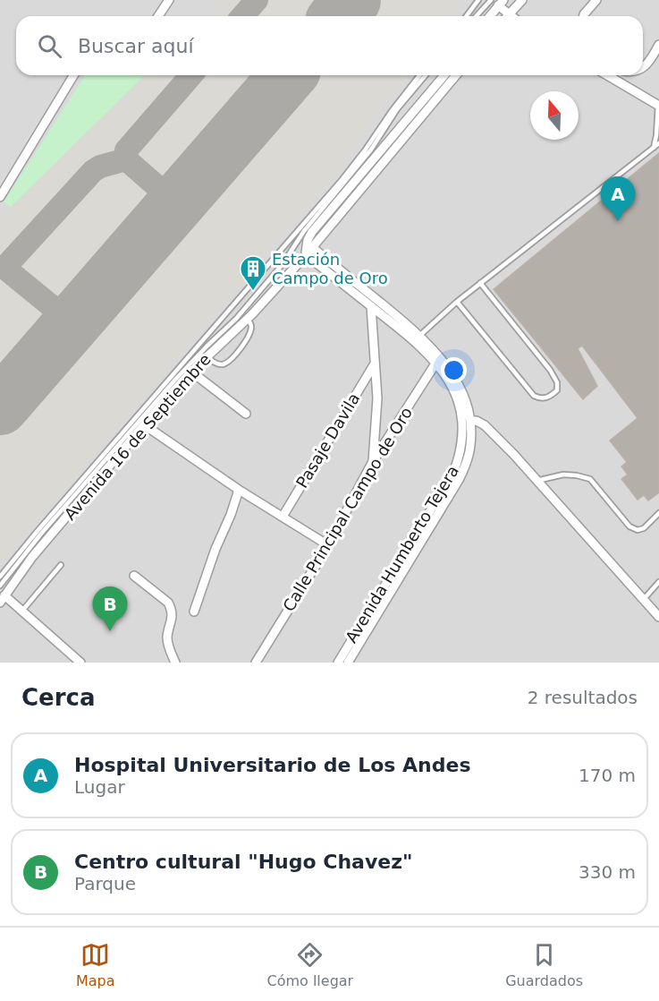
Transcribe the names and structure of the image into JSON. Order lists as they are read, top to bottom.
{
  "streets": {
    "street": [
      "Avenida 16 de Septiembre",
      "Pasaje Davila",
      "Calle Principal Campo de Oro",
      "Avenida Humberto Tejera"
    ]
  },
  "crossings": [
    ["Avenida 16 de Septiembre", "Avenida Humberto Tejera"],
    ["Calle Principal Campo de Oro", "Avenida Humberto Tejera"]
  ],
  "places": {
    "building": ["Estación Campo de Oro"]
  },
  "north": "top",
  "page": {
    "search": "Buscar aquí",
    "pins": ["A", "B"],
    "heading": ["Cerca", "2 resultados"],
    "list": [
      {
        "mark": "A",
        "name": "Hospital Universitario de Los Andes",
        "note": "Lugar",
        "value": "170 m"
      },
      {
        "mark": "B",
        "name": "Centro cultural \"Hugo Chavez\"",
        "note": "Parque",
        "value": "330 m"
      }
    ],
    "nav": ["Mapa", "Cómo llegar", "Guardados"]
  }
}
